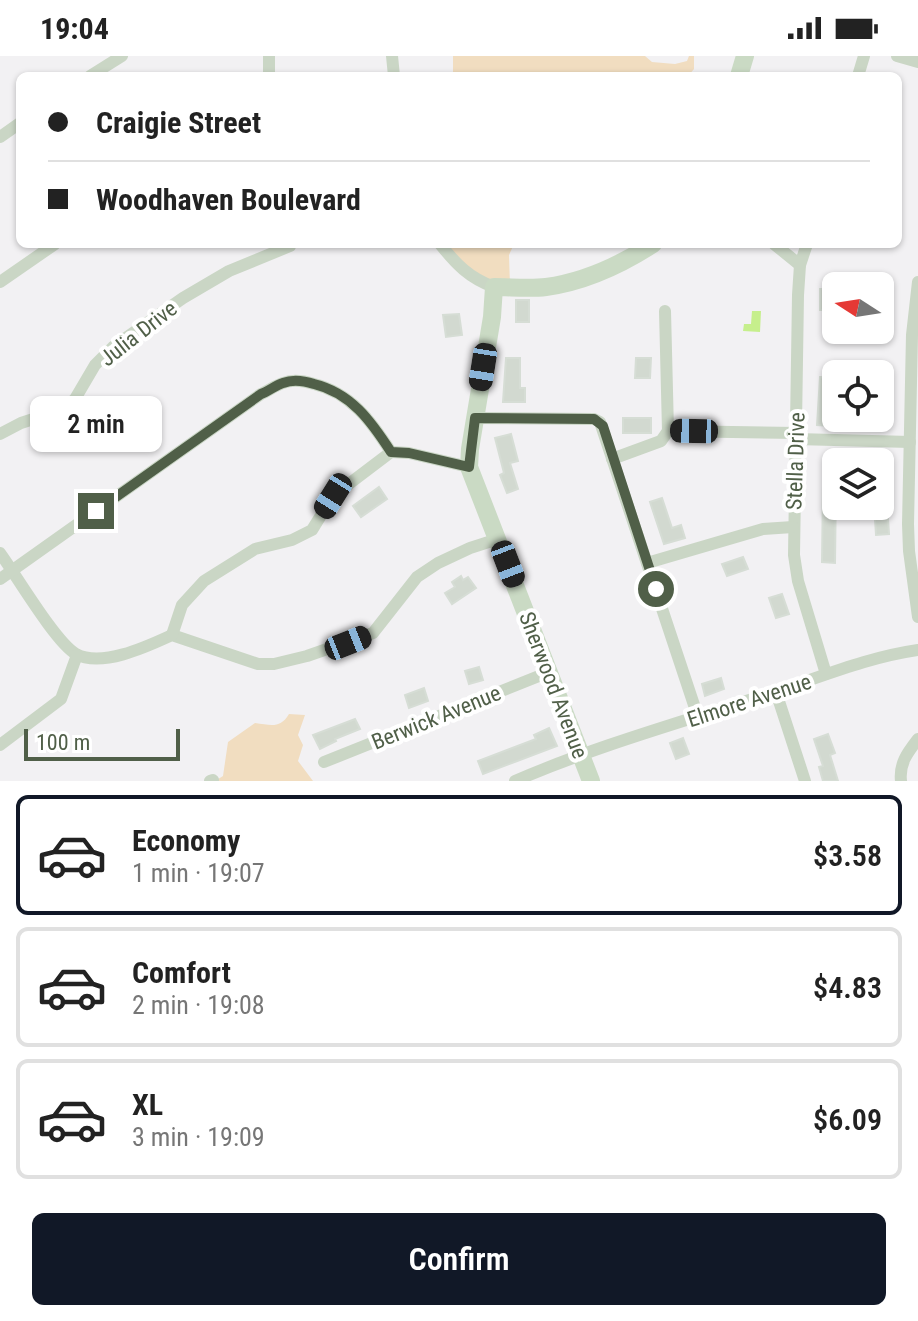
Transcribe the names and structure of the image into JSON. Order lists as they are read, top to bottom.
{
  "streets": {
    "street": [
      "Julia Drive",
      "Stella Drive",
      "Sherwood Avenue",
      "Elmore Avenue",
      "Berwick Avenue"
    ]
  },
  "crossings": [
    ["Stella Drive", "Elmore Avenue"],
    ["Sherwood Avenue", "Elmore Avenue"],
    ["Sherwood Avenue", "Berwick Avenue"]
  ],
  "scale_bar": "100 m",
  "north": "left",
  "page": {
    "status": "19:04",
    "banner": ["Craigie Street", "Woodhaven Boulevard"],
    "bubble": "2 min",
    "scale": "100 m",
    "list": [
      {
        "name": "Economy",
        "note": "1 min · 19:07",
        "value": "$3.58"
      },
      {
        "name": "Comfort",
        "note": "2 min · 19:08",
        "value": "$4.83"
      },
      {
        "name": "XL",
        "note": "3 min · 19:09",
        "value": "$6.09"
      }
    ],
    "buttons": "Confirm"
  }
}
